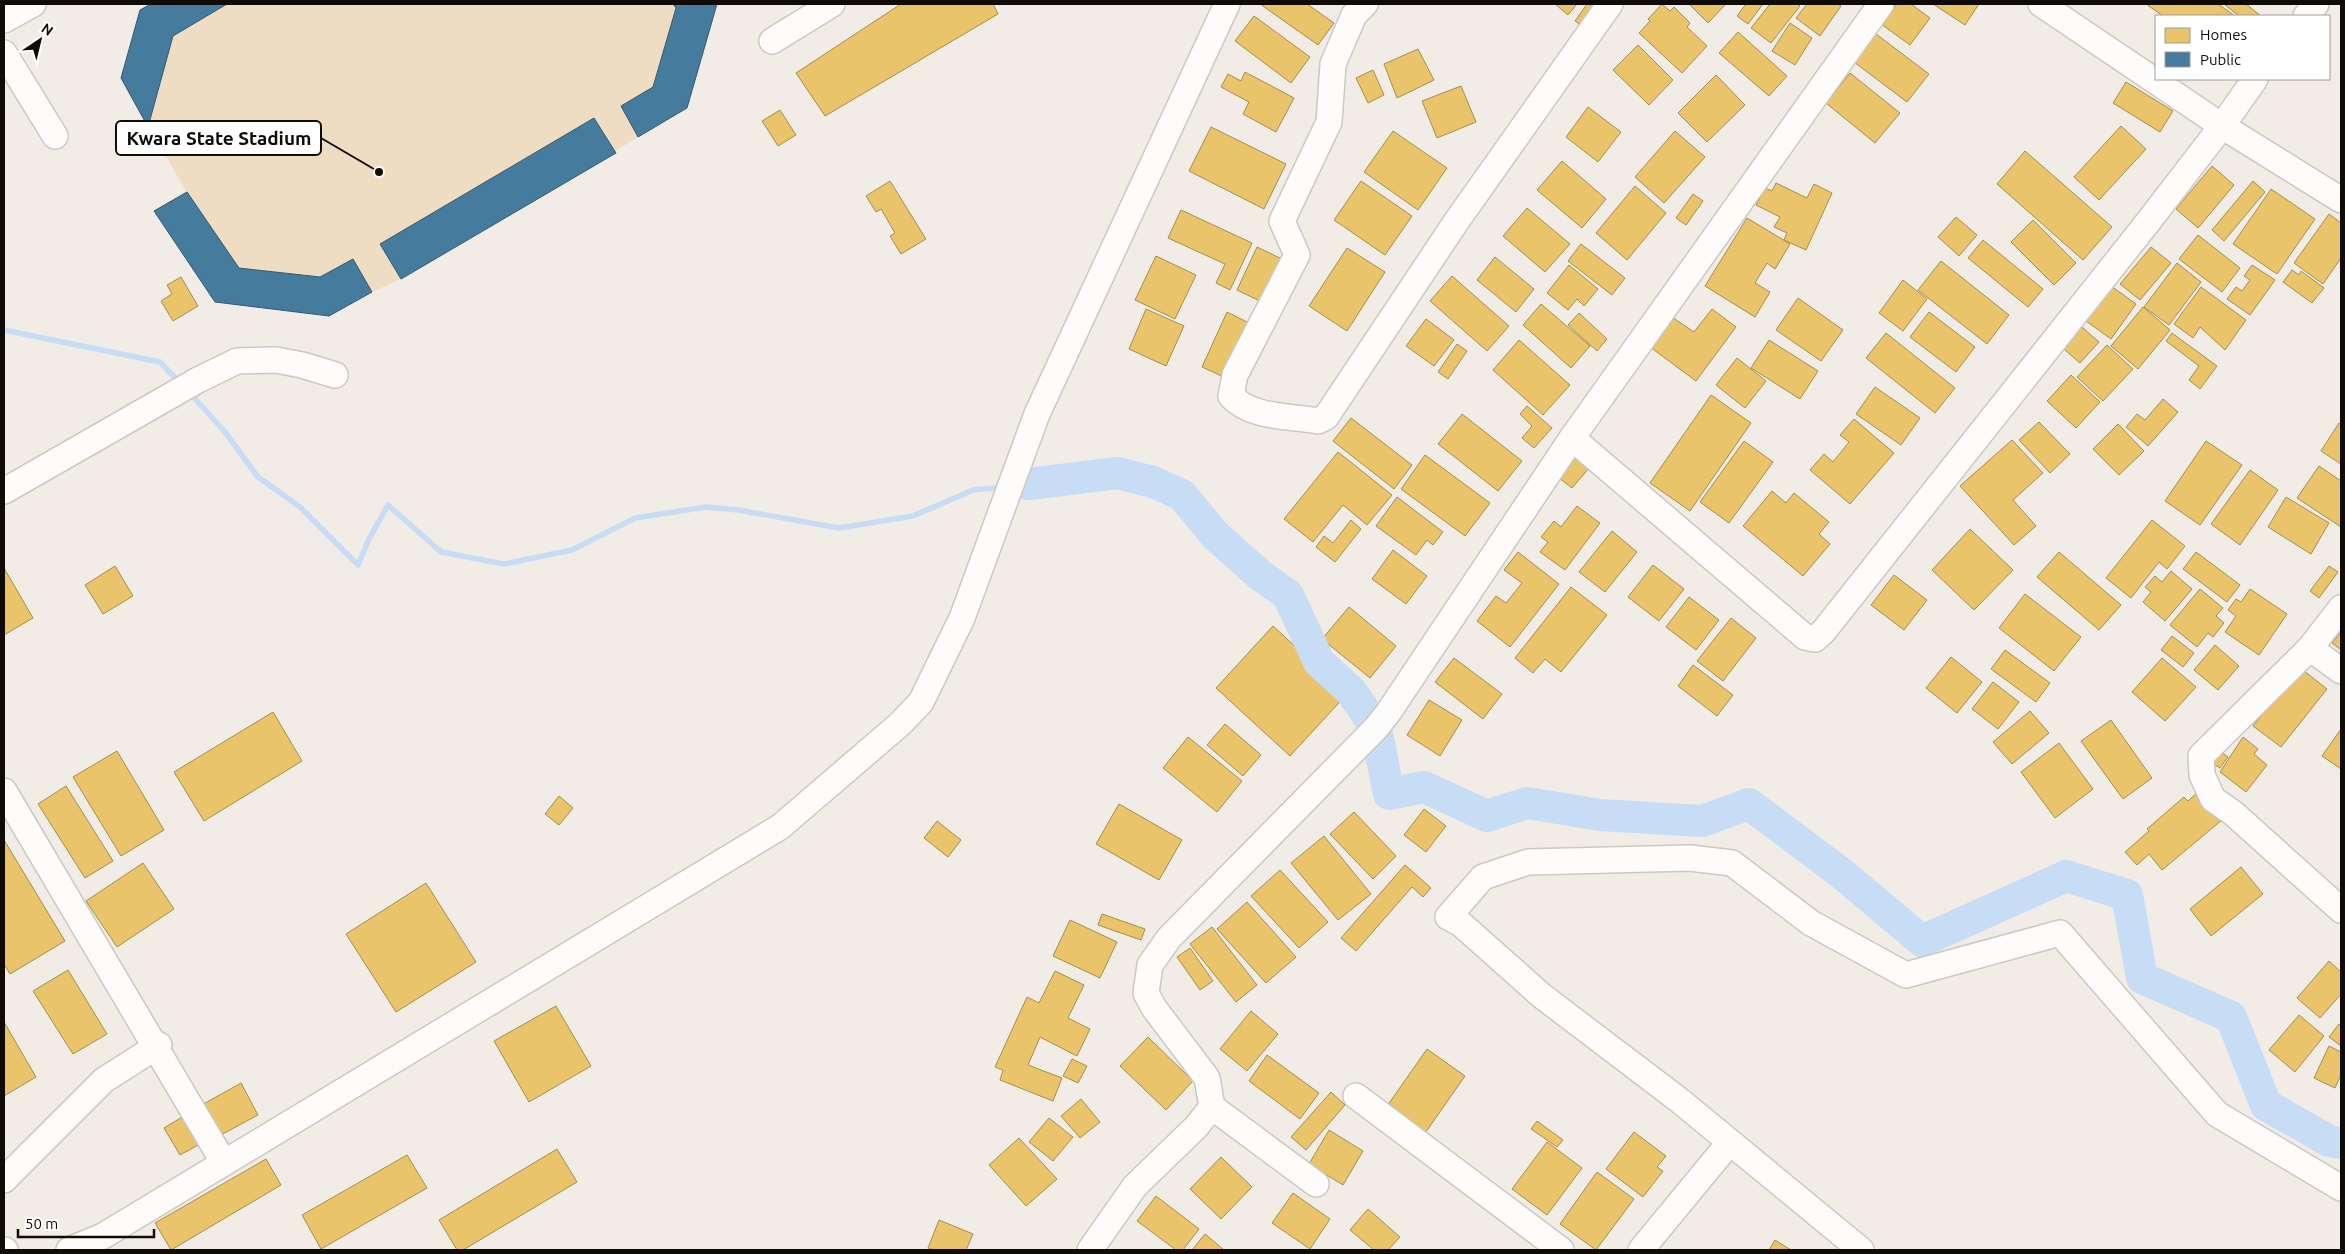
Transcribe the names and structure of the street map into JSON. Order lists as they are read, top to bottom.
{
  "places": ["Kwara State Stadium"],
  "legend": ["Homes", "Public"],
  "scale_bar": "50 m",
  "north": "top right"
}
